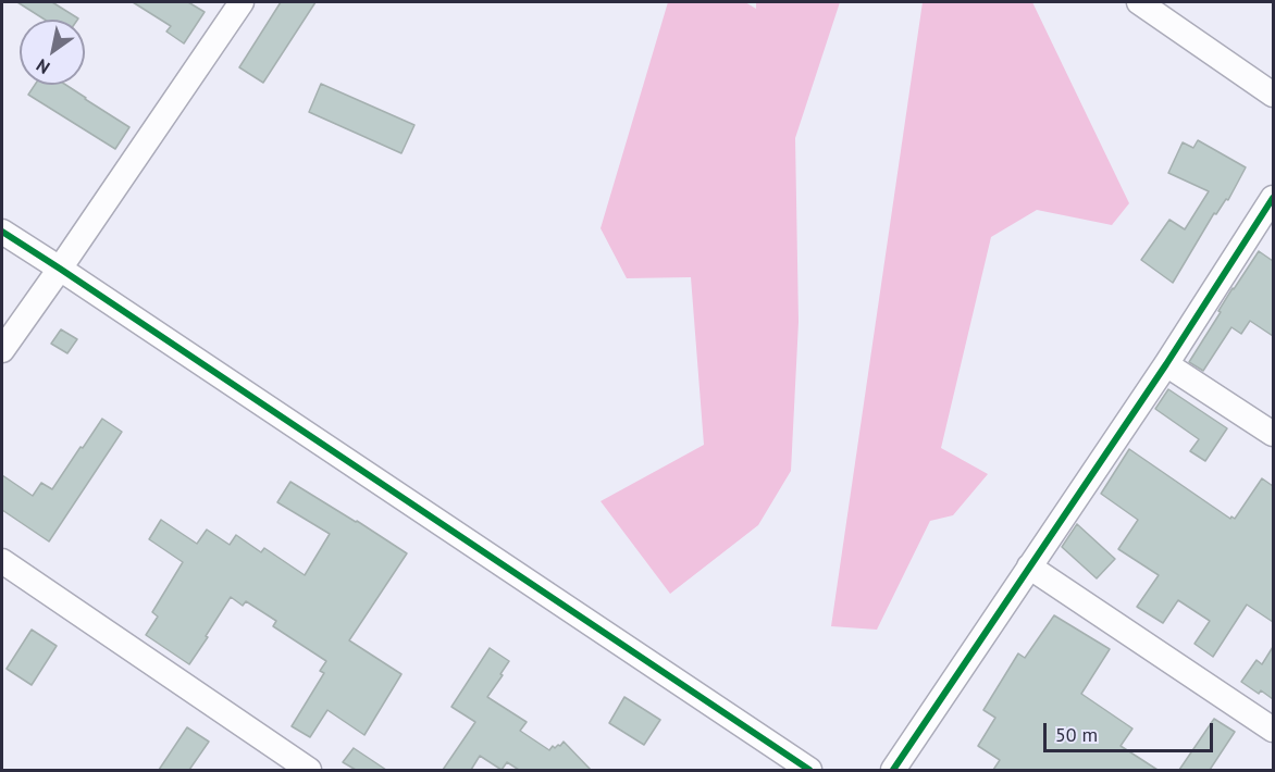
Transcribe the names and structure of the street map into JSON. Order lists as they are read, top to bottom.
{
  "scale_bar": "50 m",
  "north": "bottom left"
}
